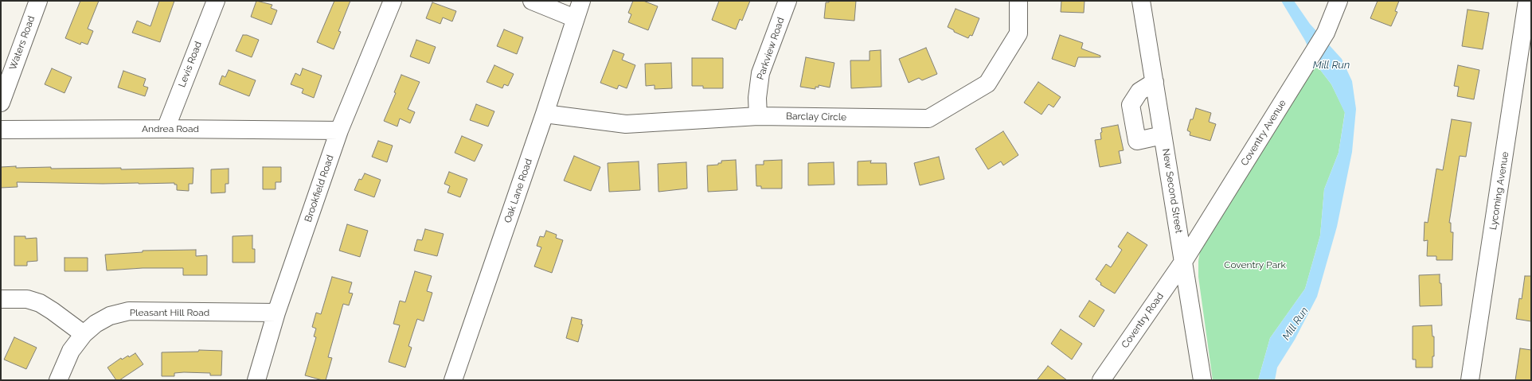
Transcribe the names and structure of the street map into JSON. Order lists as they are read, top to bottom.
{
  "streets": {
    "street": [
      "Waters Road",
      "Parkview Road",
      "Levis Road",
      "Barclay Circle",
      "Andrea Road",
      "Coventry Avenue",
      "Brookfield Road",
      "Oak Lane Road",
      "New Second Street",
      "Lycoming Avenue",
      "Pleasant Hill Road",
      "Coventry Road"
    ]
  },
  "crossings": [
    ["Parkview Road", "Barclay Circle"],
    ["Levis Road", "Andrea Road"],
    ["Barclay Circle", "Oak Lane Road"],
    ["Andrea Road", "Brookfield Road"],
    ["Coventry Avenue", "New Second Street"],
    ["Coventry Avenue", "Coventry Road"],
    ["Brookfield Road", "Pleasant Hill Road"],
    ["New Second Street", "Coventry Road"]
  ],
  "water": ["Mill Run"],
  "parks": ["Coventry Park"]
}
